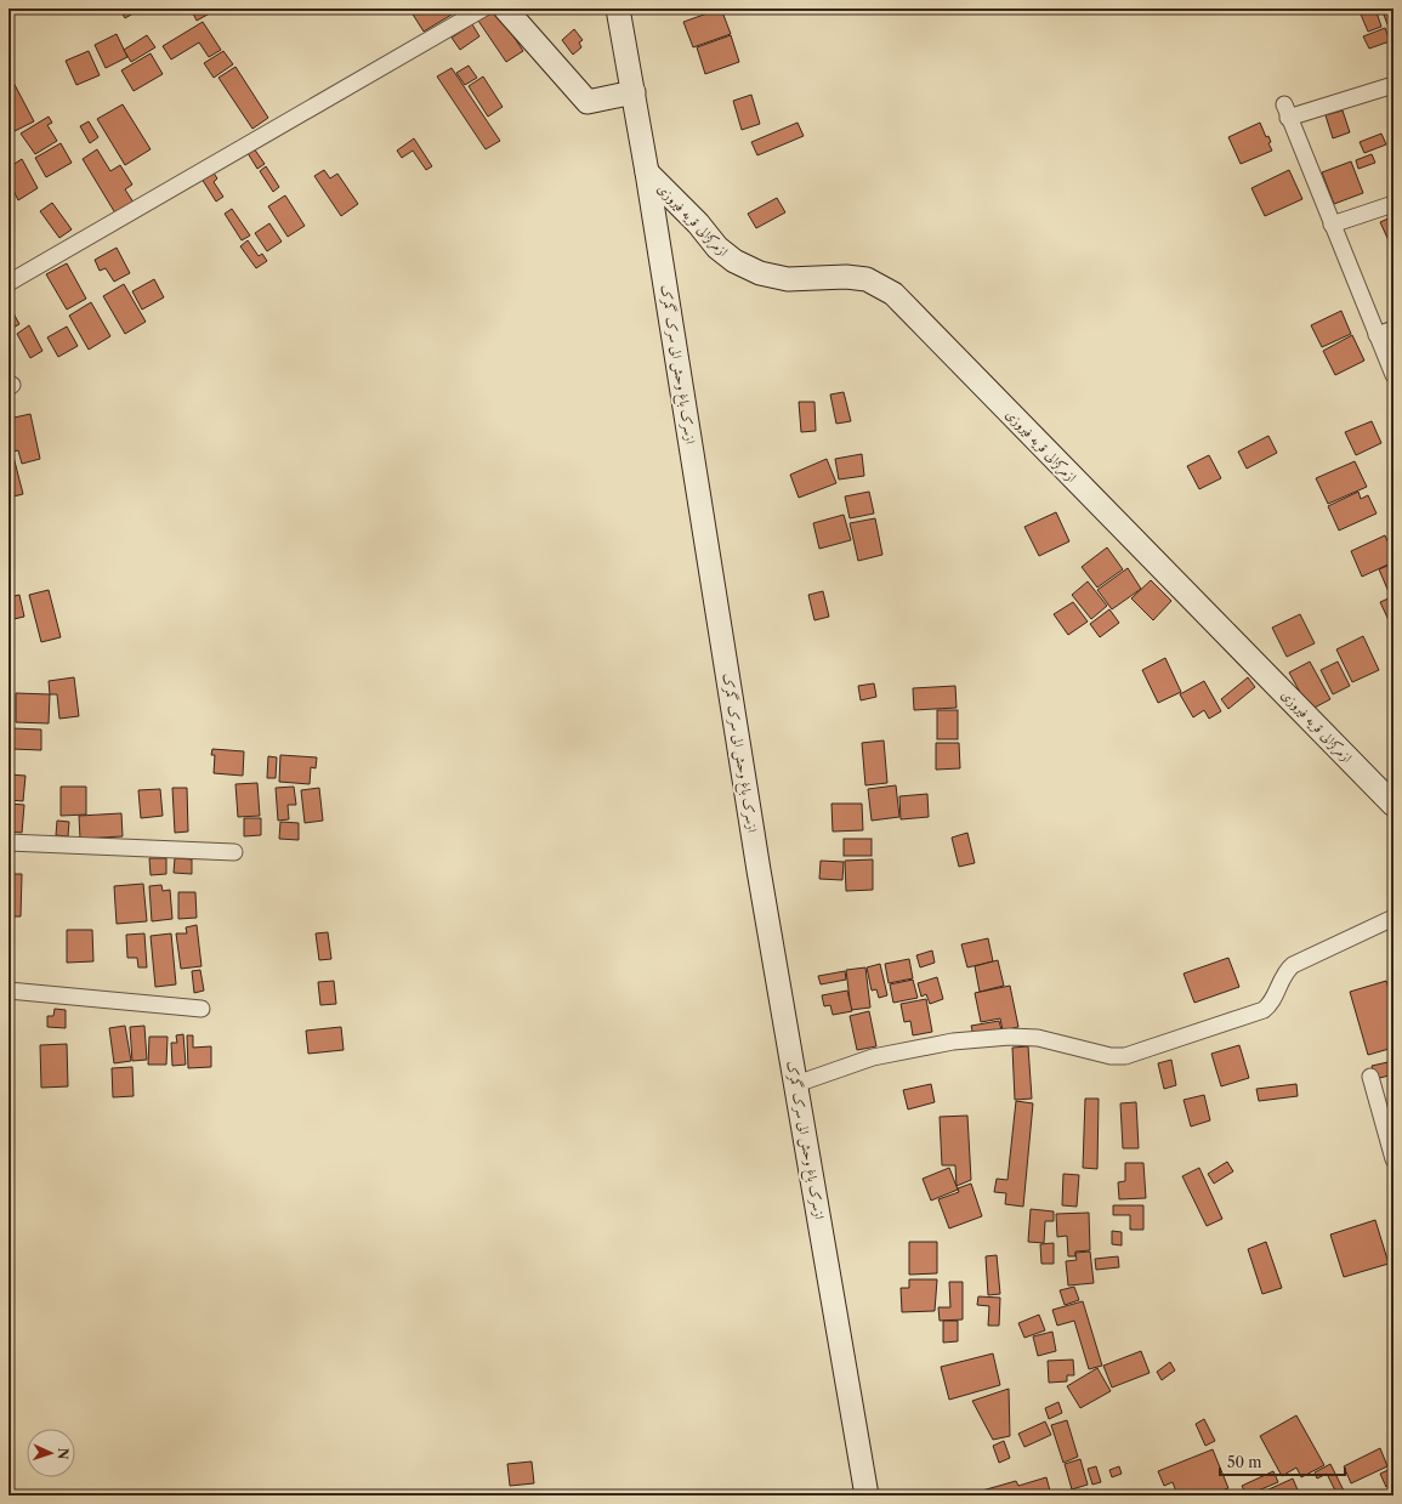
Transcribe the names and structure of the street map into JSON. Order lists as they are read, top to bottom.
{
  "streets": {
    "main road": ["ازمرکزالی قریه فیروزی", "ازسرک باغ وحش الی سرک گمرک"]
  },
  "crossings": [
    ["ازمرکزالی قریه فیروزی", "ازسرک باغ وحش الی سرک گمرک"]
  ],
  "scale_bar": "50 m",
  "north": "right"
}
